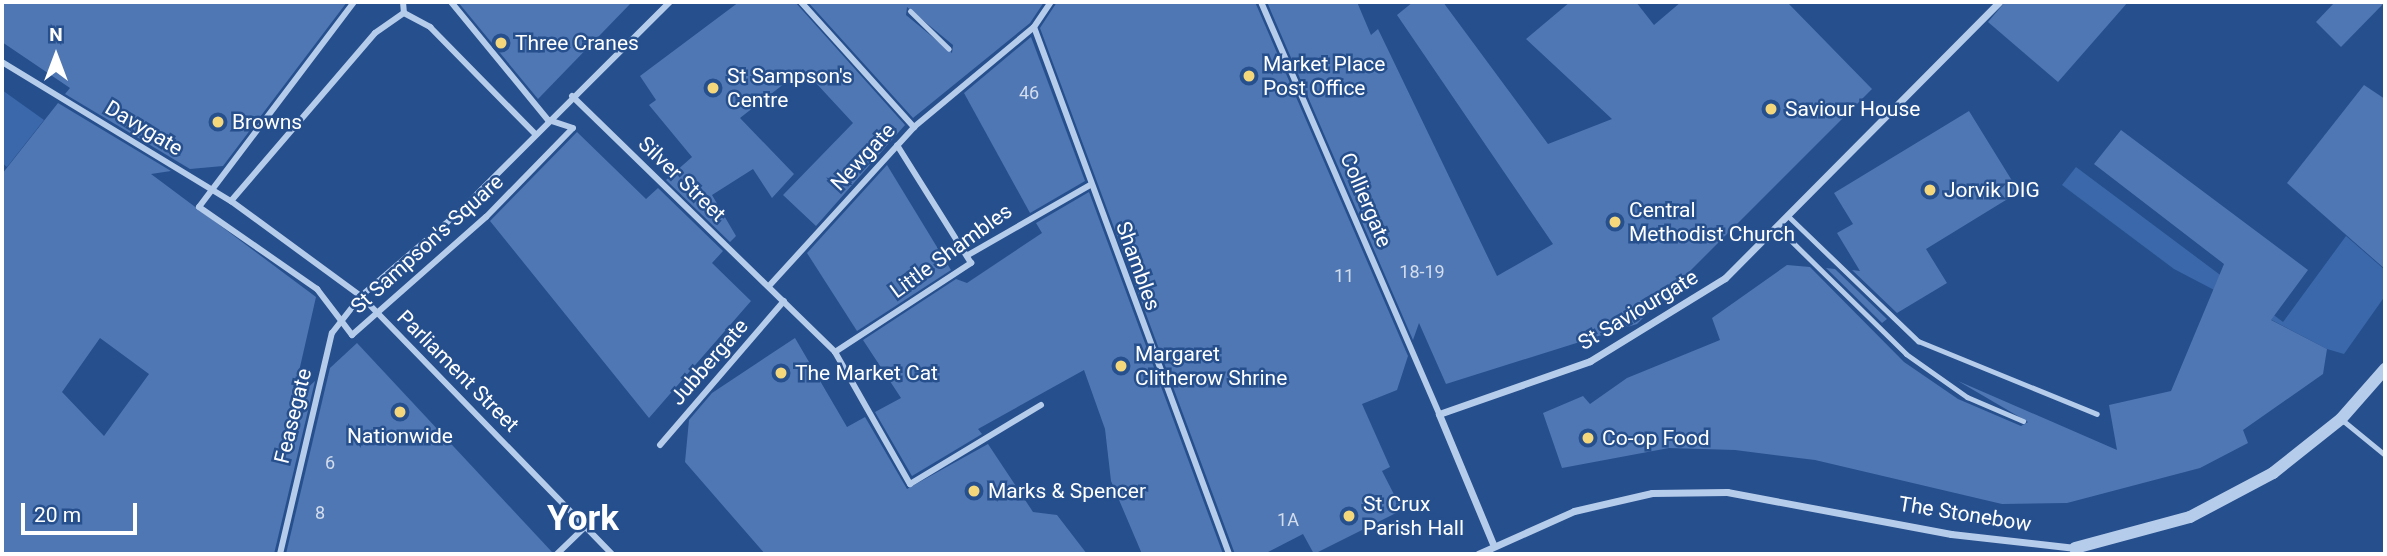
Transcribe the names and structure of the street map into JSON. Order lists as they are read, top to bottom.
{
  "streets": {
    "street": [
      "Davygate",
      "Newgate",
      "Silver Street",
      "Colliergate",
      "St Sampson's Square",
      "Little Shambles",
      "Shambles",
      "St Saviourgate",
      "Jubbergate",
      "Parliament Street",
      "Feasegate",
      "The Stonebow"
    ]
  },
  "crossings": [
    ["Davygate", "St Sampson's Square"],
    ["Davygate", "Parliament Street"],
    ["Newgate", "Silver Street"],
    ["Newgate", "Shambles"],
    ["Silver Street", "Little Shambles"],
    ["Silver Street", "Jubbergate"],
    ["Silver Street", "Feasegate"],
    ["Colliergate", "St Saviourgate"],
    ["St Sampson's Square", "Parliament Street"],
    ["St Sampson's Square", "Feasegate"],
    ["Little Shambles", "Shambles"],
    ["Parliament Street", "Feasegate"]
  ],
  "districts": ["York"],
  "places": [
    "Three Cranes",
    "Market Place Post Office",
    "St Sampson's Centre",
    "Saviour House",
    "Browns",
    "Jorvik DIG",
    "Central Methodist Church",
    "Margaret Clitherow Shrine",
    "The Market Cat",
    "Nationwide",
    "Co-op Food",
    "Marks & Spencer",
    "St Crux Parish Hall"
  ],
  "house_numbers": [
    "46",
    "18-19",
    "11",
    "6",
    "8",
    "1A"
  ],
  "scale_bar": "20 m",
  "north": "top"
}
